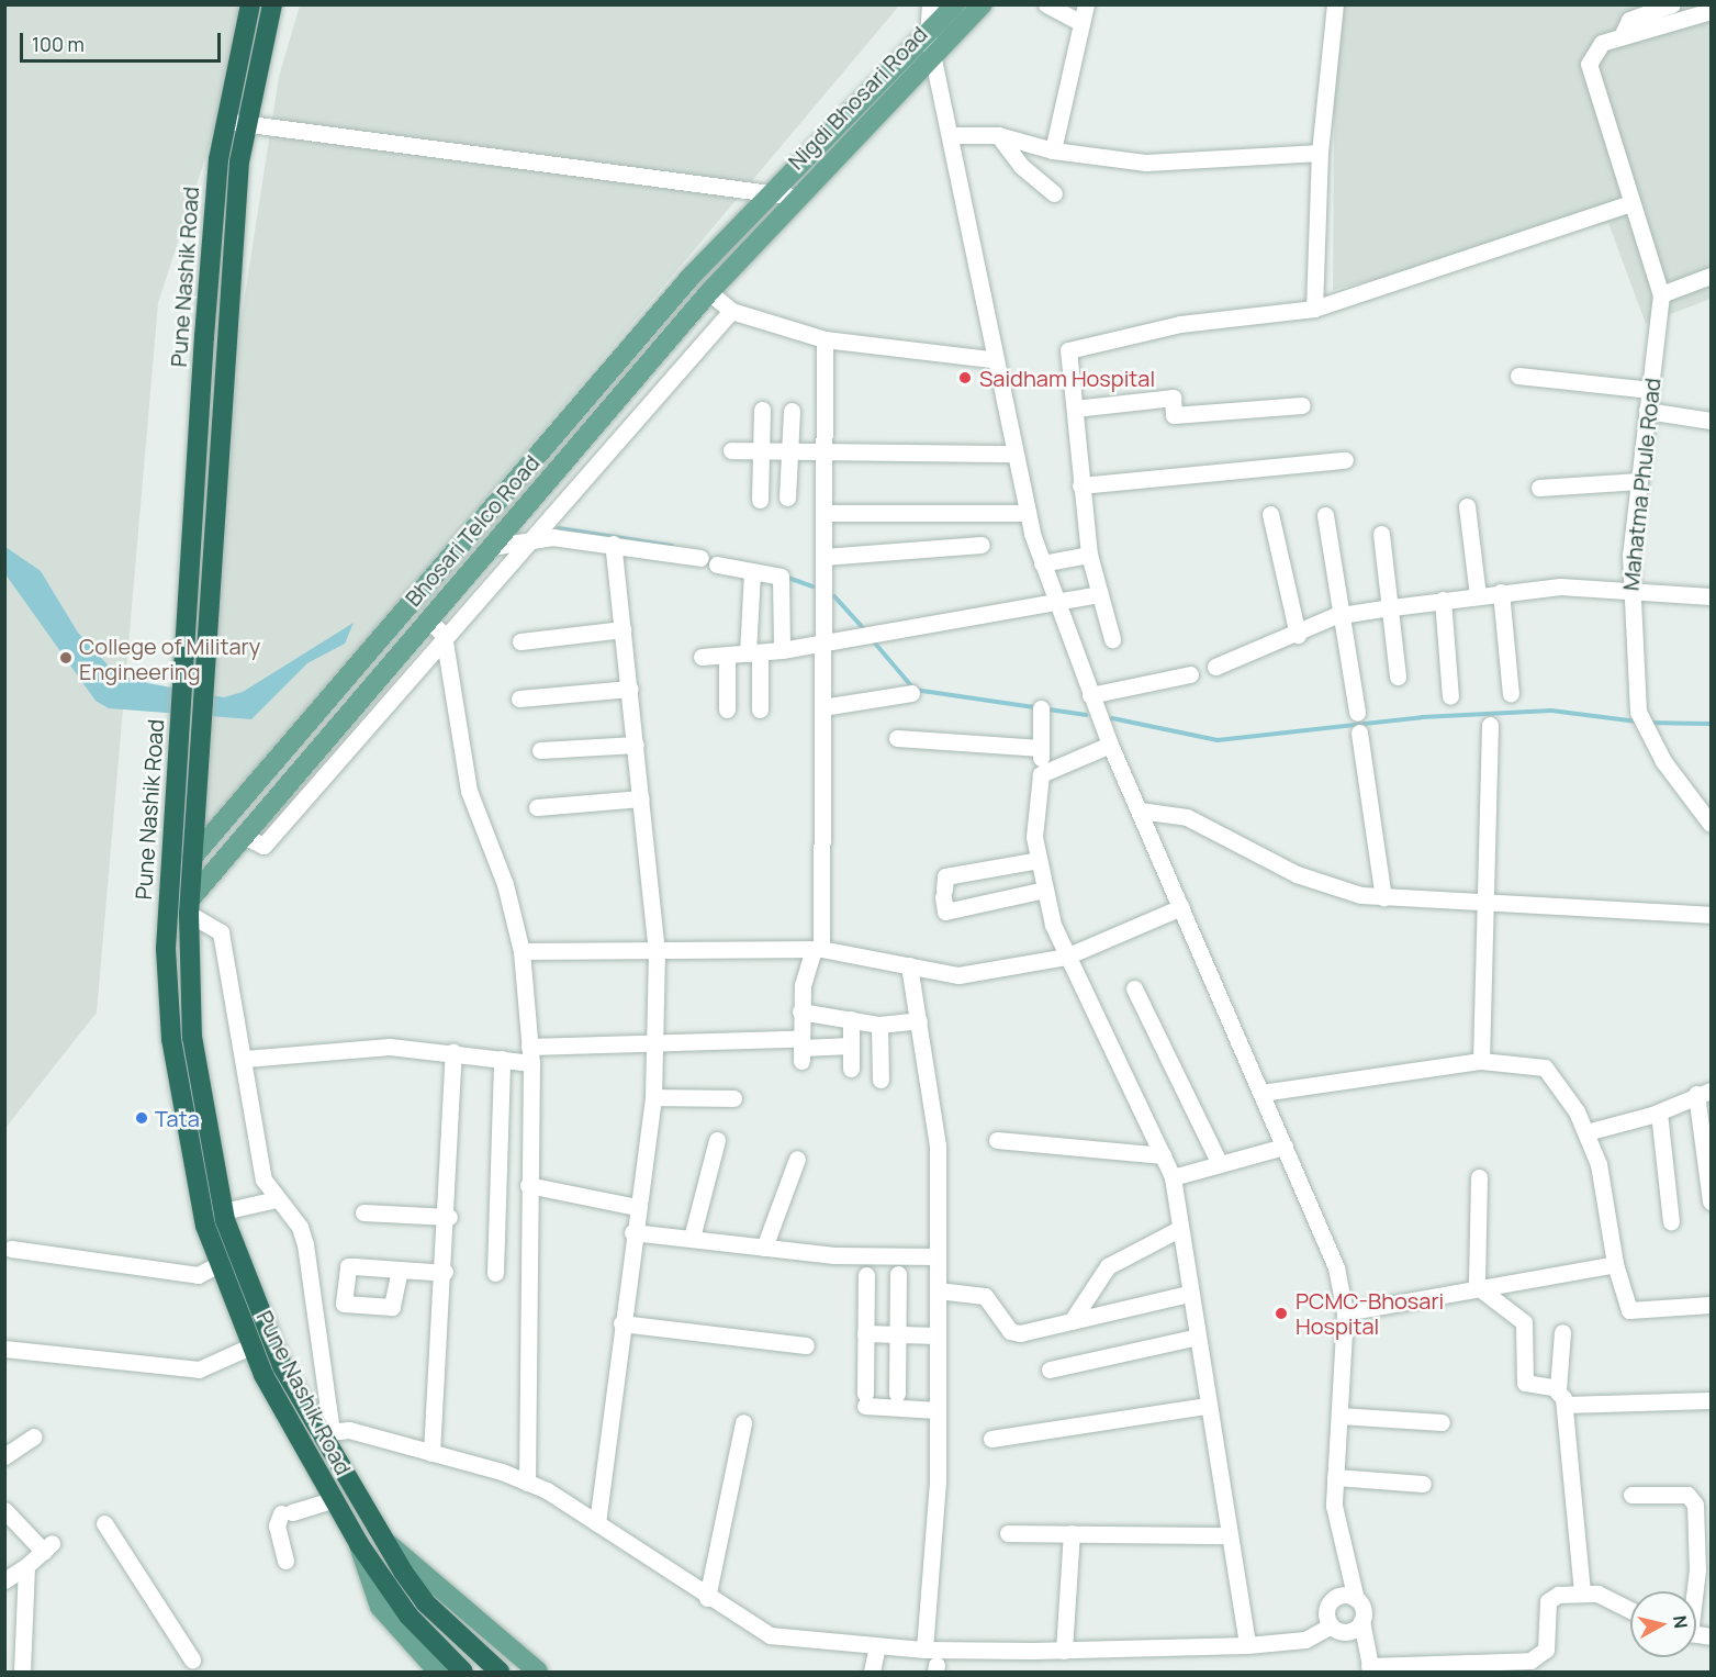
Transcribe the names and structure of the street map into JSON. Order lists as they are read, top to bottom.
{
  "streets": {
    "highway": ["Pune Nashik Road"],
    "main road": ["Nigdi Bhosari Road", "Bhosari Telco Road"],
    "street": ["Mahatma Phule Road"]
  },
  "crossings": [
    ["Nigdi Bhosari Road", "Bhosari Telco Road"],
    ["Pune Nashik Road", "Bhosari Telco Road"]
  ],
  "places": [
    "Saidham Hospital",
    "College of Military Engineering",
    "Tata",
    "PCMC-Bhosari Hospital"
  ],
  "scale_bar": "100 m",
  "north": "right"
}
